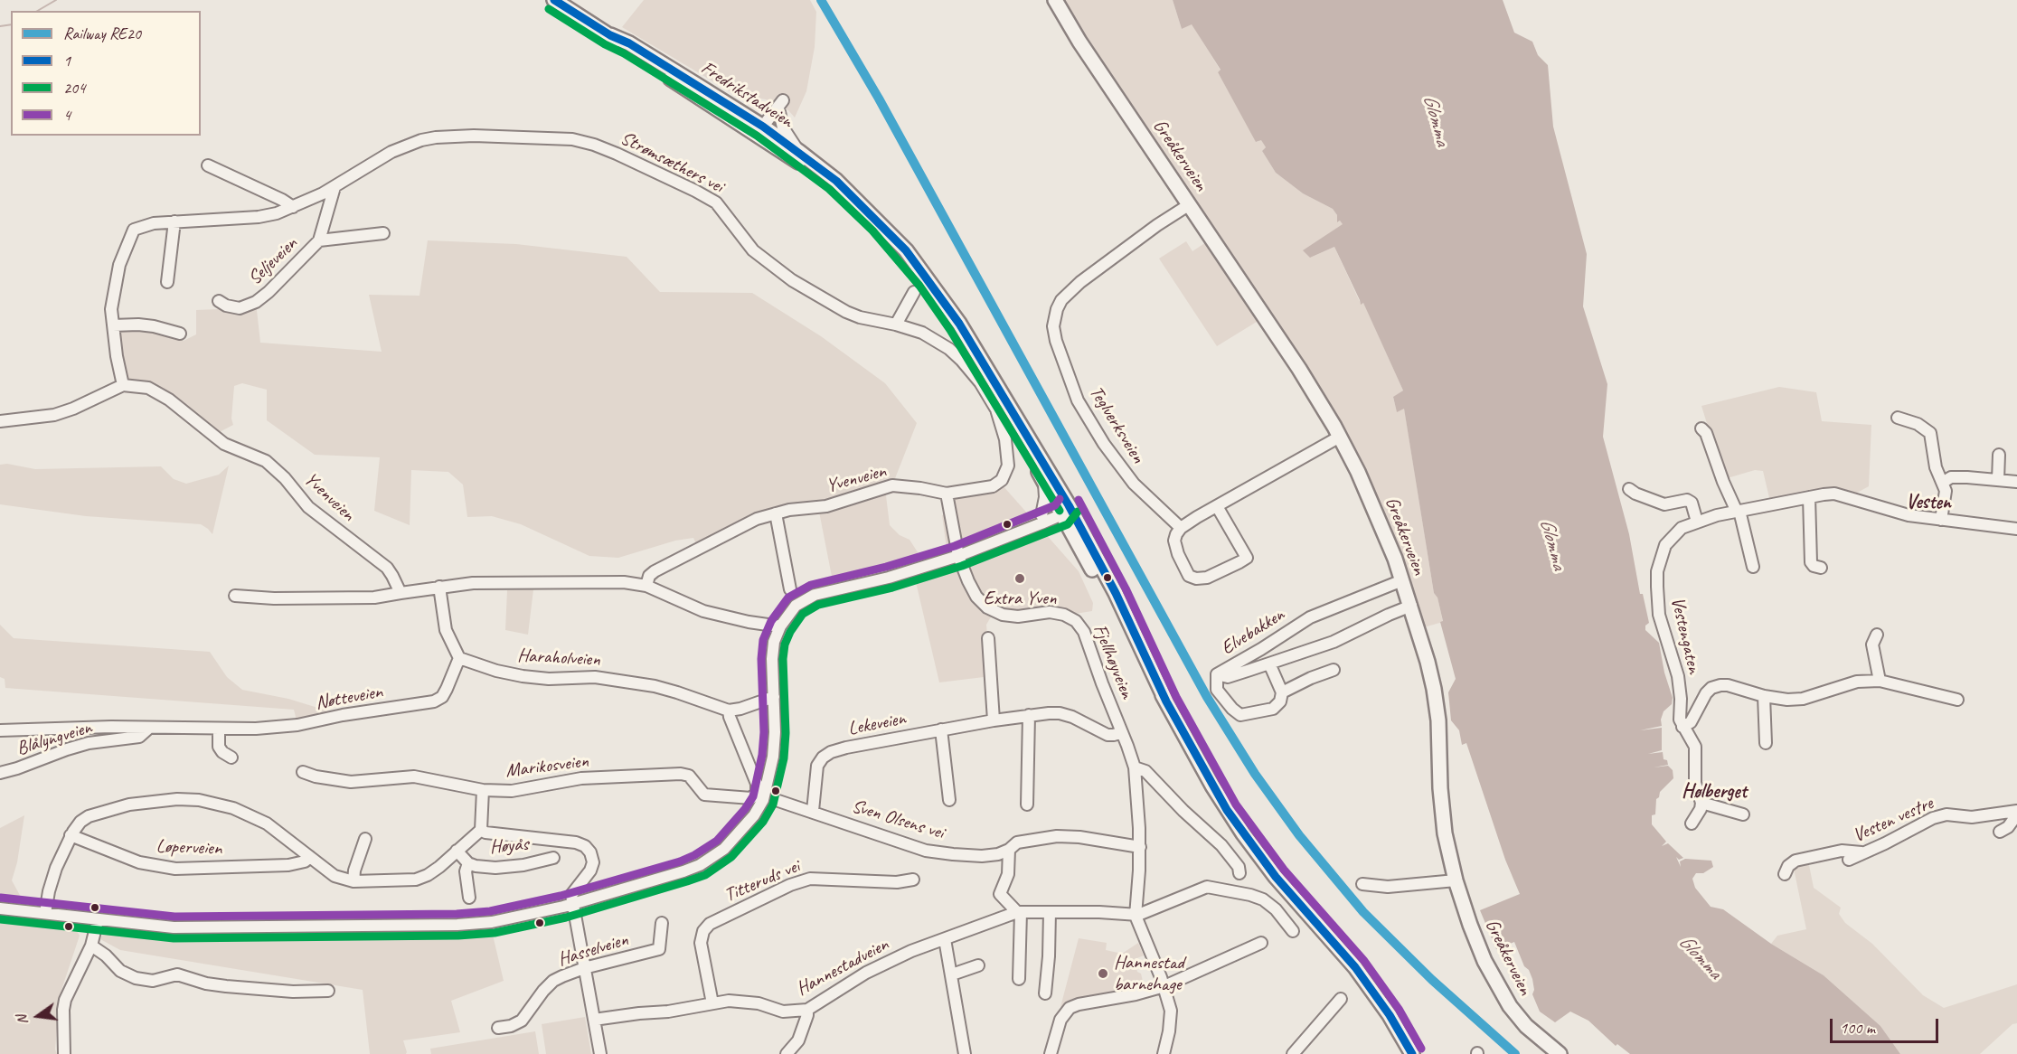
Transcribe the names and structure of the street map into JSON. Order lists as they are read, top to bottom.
{
  "streets": {
    "main road": ["Fredrikstadveien", "Greåkerveien"],
    "street": [
      "Strømsæthers vei",
      "Seljeveien",
      "Teglverksveien",
      "Yvenveien",
      "Elvebakken",
      "Vestengaten",
      "Haraholveien",
      "Fjellhøyveien",
      "Nøtteveien",
      "Lekeveien",
      "Blålyngveien",
      "Marikosveien",
      "Sven Olsens vei",
      "Vesten vestre",
      "Høyås",
      "Løperveien",
      "Titteruds vei",
      "Hasselveien",
      "Hannestadveien"
    ]
  },
  "crossings": [
    ["Greåkerveien", "Teglverksveien"],
    ["Greåkerveien", "Elvebakken"],
    ["Strømsæthers vei", "Yvenveien"],
    ["Haraholveien", "Nøtteveien"],
    ["Haraholveien", "Marikosveien"],
    ["Fjellhøyveien", "Lekeveien"],
    ["Fjellhøyveien", "Sven Olsens vei"],
    ["Fjellhøyveien", "Hannestadveien"],
    ["Nøtteveien", "Blålyngveien"],
    ["Lekeveien", "Sven Olsens vei"],
    ["Titteruds vei", "Hannestadveien"]
  ],
  "districts": ["Vesten", "Hølberget"],
  "water": ["Glomma"],
  "places": ["Extra Yven", "Hannestad barnehage"],
  "lines": [
    "rail line RE20",
    "transit line 1",
    "transit line 204",
    "transit line 4"
  ],
  "legend": [
    "Railway RE20",
    "1",
    "204",
    "4"
  ],
  "scale_bar": "100 m",
  "north": "left"
}
